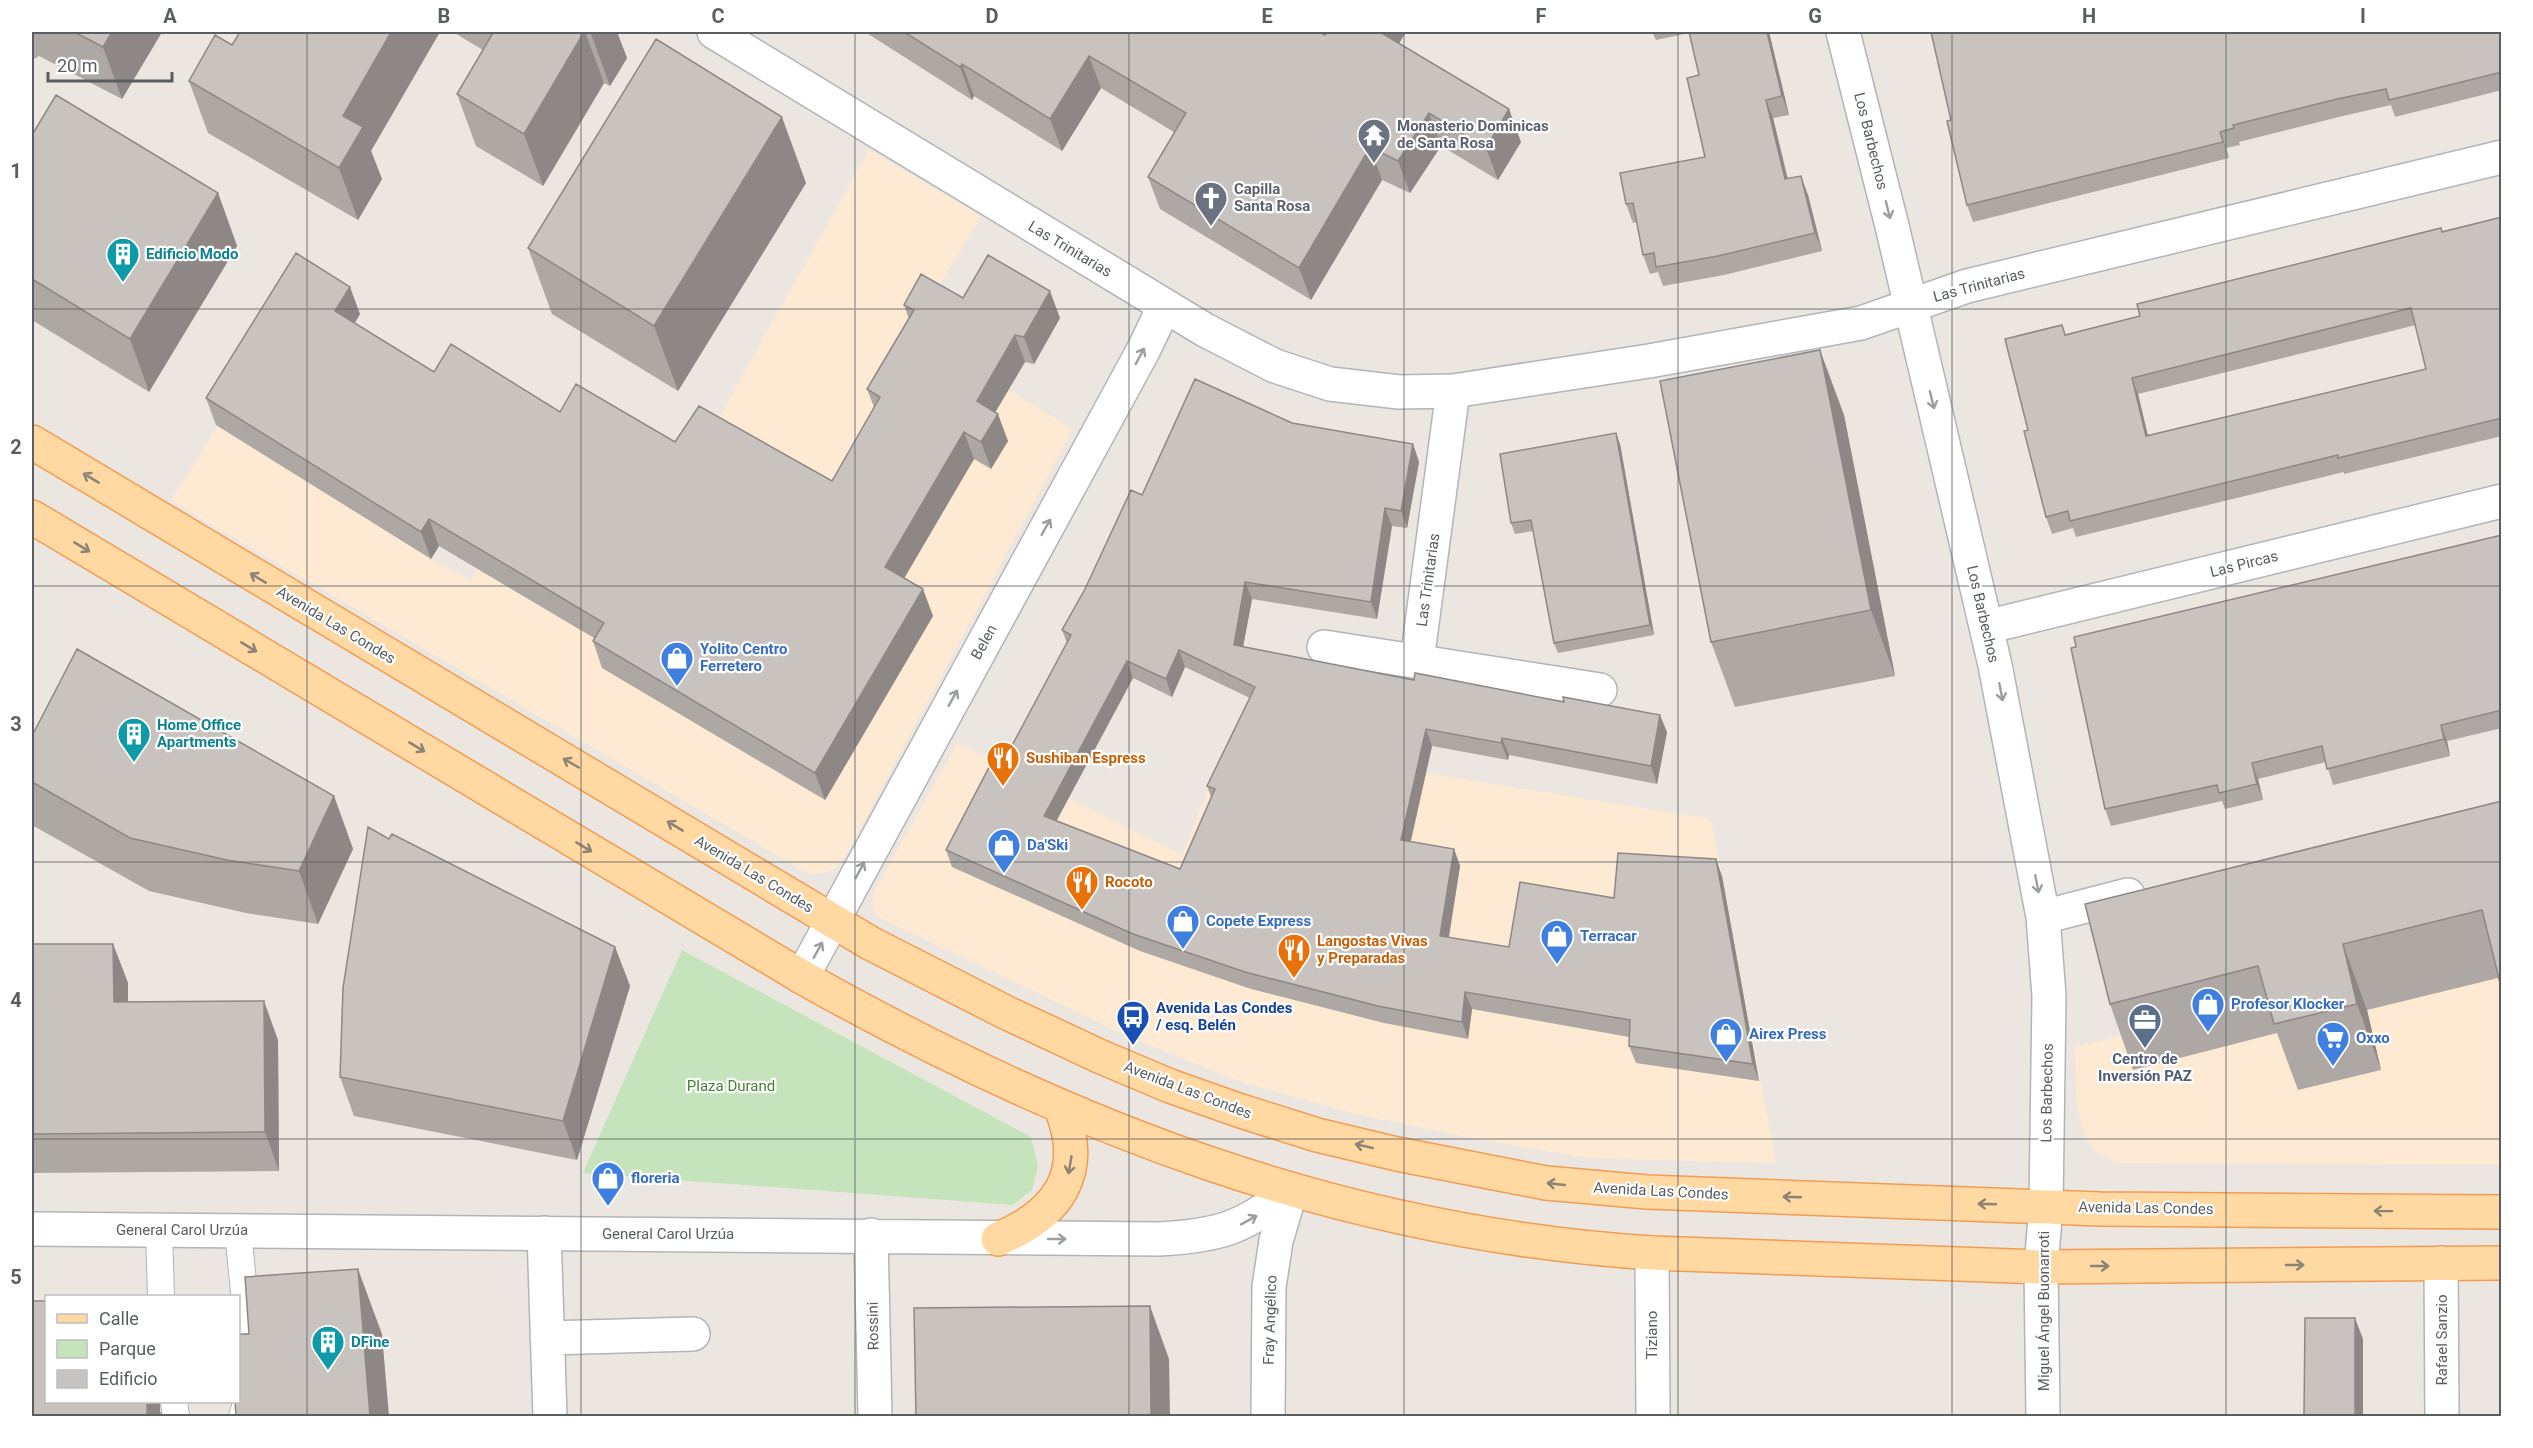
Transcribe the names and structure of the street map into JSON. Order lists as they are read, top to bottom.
{
  "streets": {
    "main road": ["Avenida Las Condes"],
    "street": [
      "Los Barbechos",
      "Las Trinitarias",
      "Las Pircas",
      "Belen",
      "General Carol Urzúa",
      "Miguel Ángel Buonarroti",
      "Fray Angélico",
      "Rossini",
      "Tiziano",
      "Rafael Sanzio"
    ]
  },
  "crossings": [
    ["Los Barbechos", "Las Trinitarias"],
    ["Los Barbechos", "Las Pircas"],
    ["Los Barbechos", "Avenida Las Condes"],
    ["Los Barbechos", "Miguel Ángel Buonarroti"],
    ["Las Trinitarias", "Belen"],
    ["Avenida Las Condes", "Belen"],
    ["Avenida Las Condes", "Miguel Ángel Buonarroti"],
    ["General Carol Urzúa", "Fray Angélico"],
    ["General Carol Urzúa", "Rossini"]
  ],
  "one_way": ["Los Barbechos", "Belen"],
  "parks": ["Plaza Durand"],
  "places": {
    "temple": ["Monasterio Dominicas de Santa Rosa"],
    "church": ["Capilla Santa Rosa"],
    "building": ["Edificio Modo", "Home Office Apartments", "DFine"],
    "shop": [
      "Yolito Centro Ferretero",
      "Da'Ski",
      "Copete Express",
      "Terracar",
      "Profesor Klocker",
      "Airex Press",
      "floreria"
    ],
    "restaurant": ["Sushiban Espress", "Rocoto", "Langostas Vivas y Preparadas"],
    "bus stop": ["Avenida Las Condes / esq. Belén"],
    "office": ["Centro de Inversión PAZ"],
    "supermarket": ["Oxxo"]
  },
  "legend": ["Calle", "Parque", "Edificio"],
  "scale_bar": "20 m",
  "grid": {
    "columns": [
      "A",
      "B",
      "C",
      "D",
      "E",
      "F",
      "G",
      "H",
      "I"
    ],
    "rows": [
      "1",
      "2",
      "3",
      "4",
      "5"
    ]
  }
}
